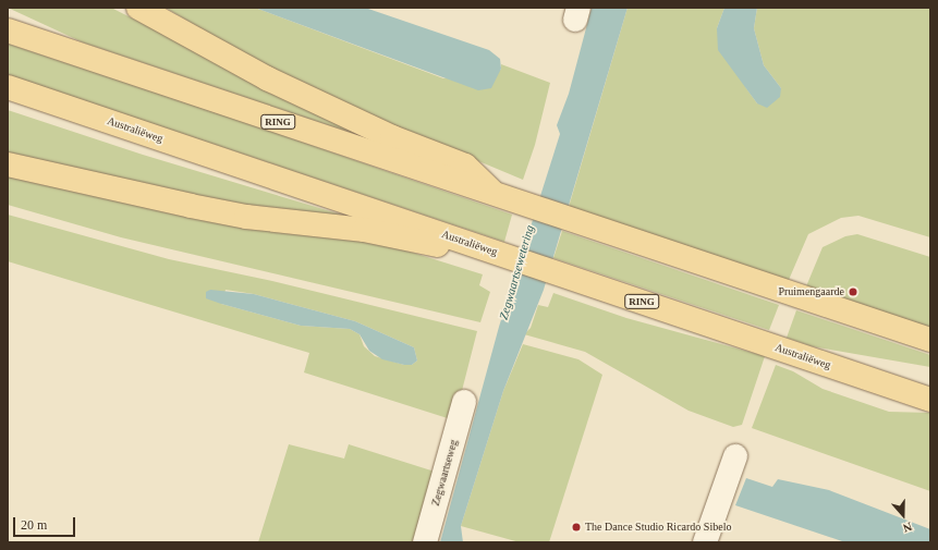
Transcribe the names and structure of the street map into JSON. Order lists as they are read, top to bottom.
{
  "streets": {
    "main road": ["RING", "Australiëweg"],
    "street": ["Zegwaartseweg"]
  },
  "water": ["Zegwaartsewetering"],
  "places": ["Pruimengaarde", "The Dance Studio Ricardo Sibelo"],
  "scale_bar": "20 m",
  "north": "bottom"
}
